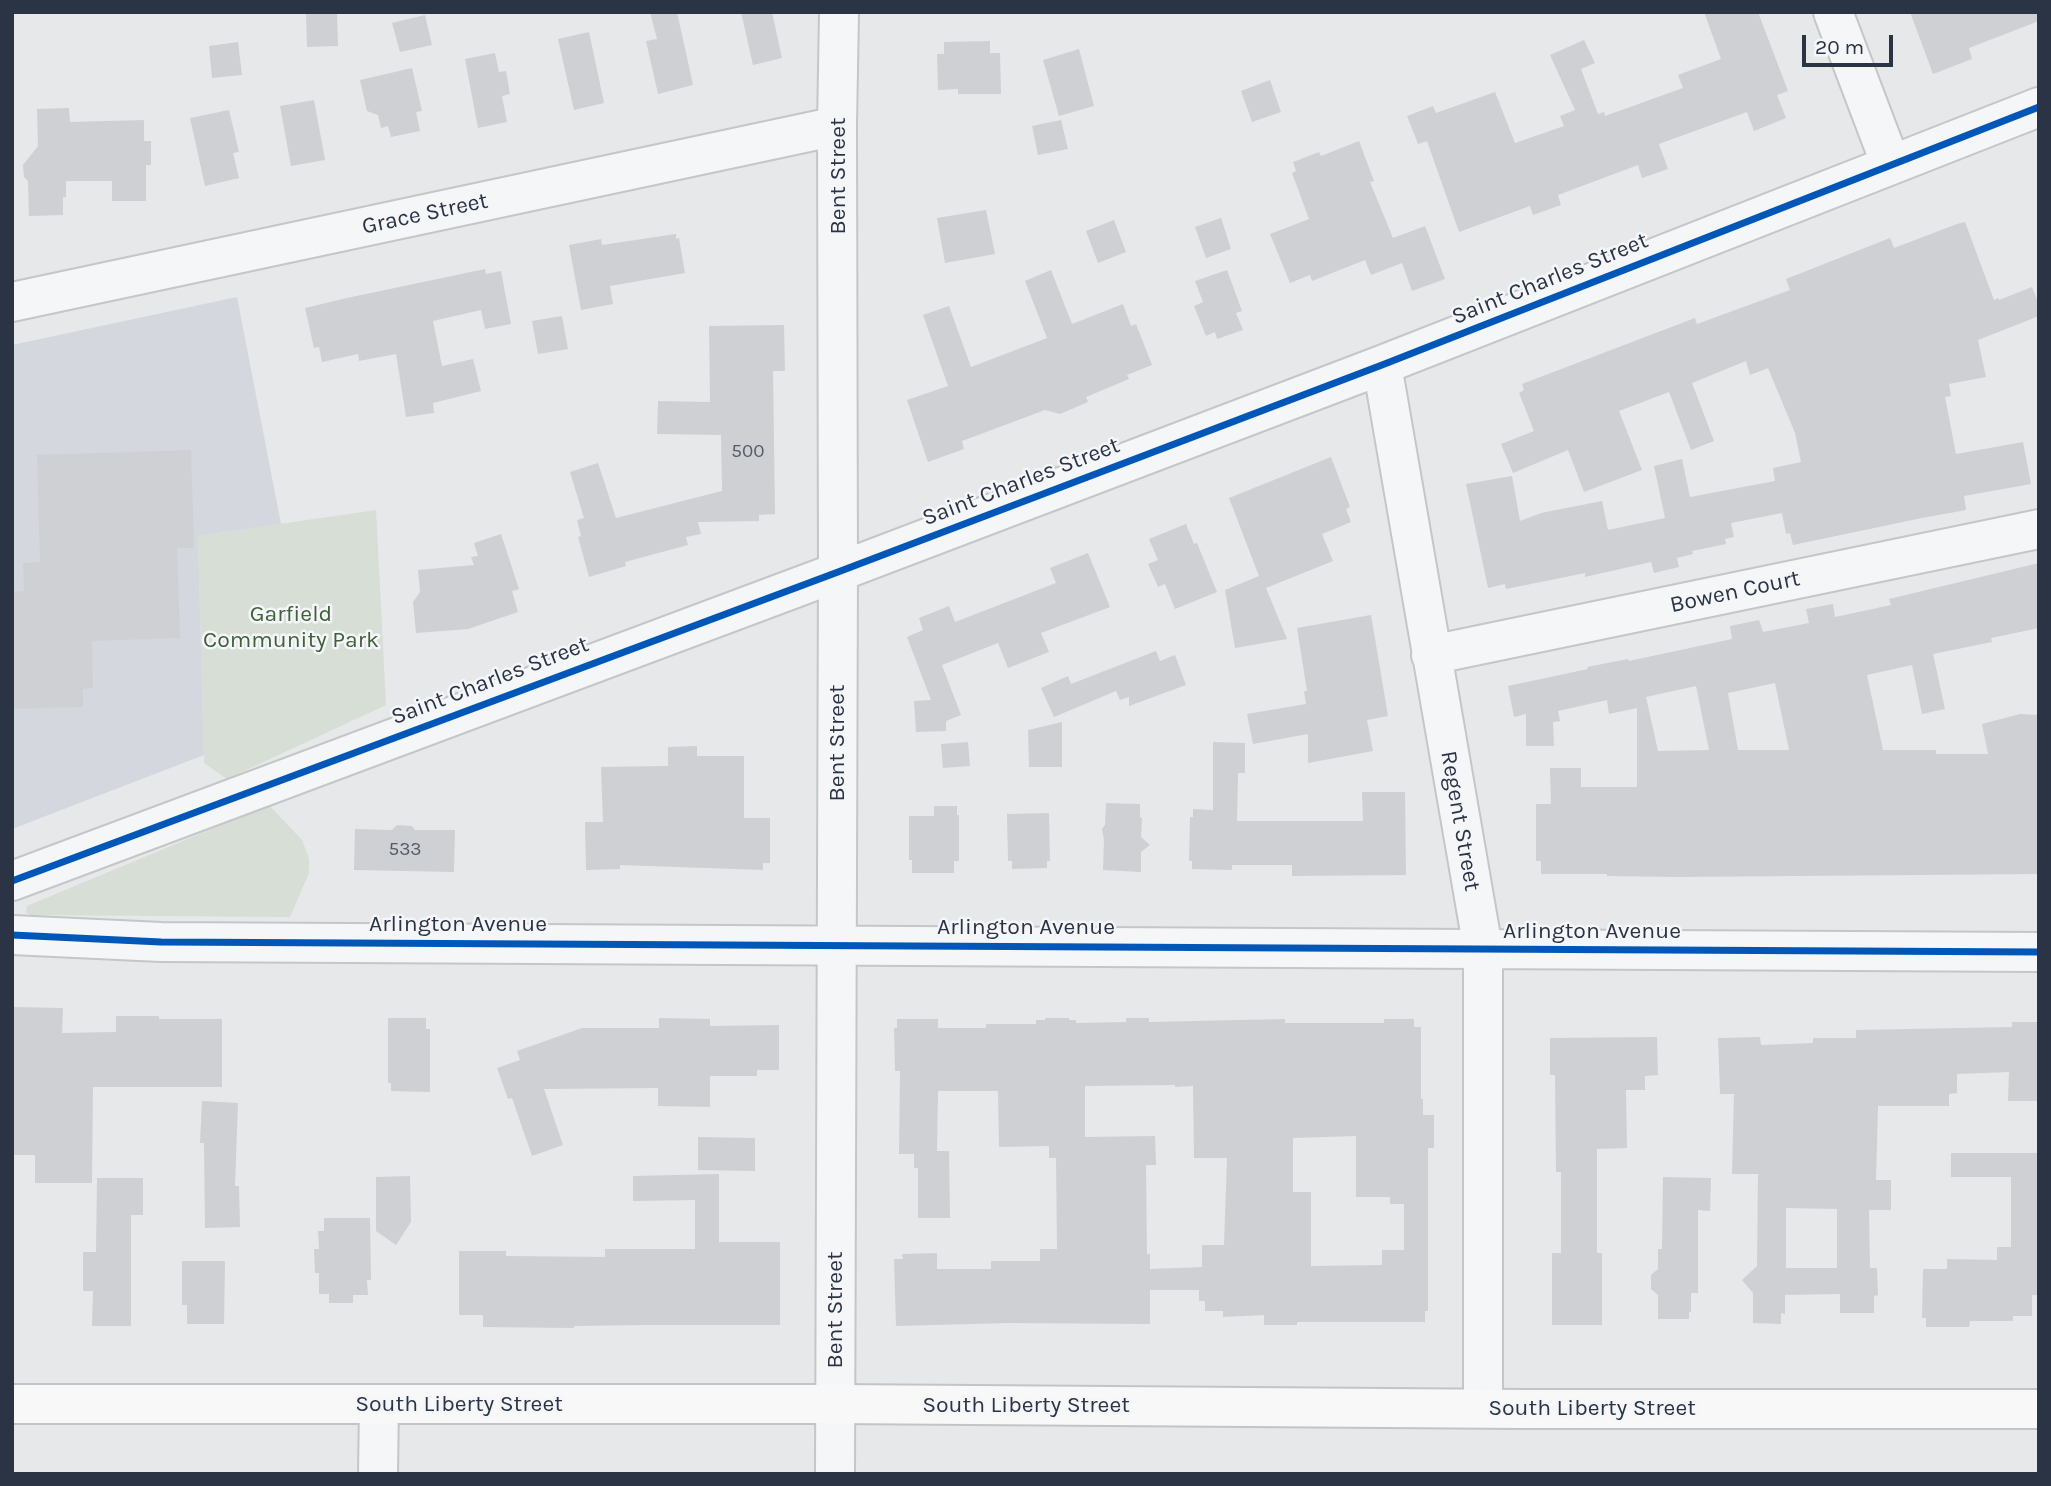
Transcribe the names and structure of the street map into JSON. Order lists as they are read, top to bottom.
{
  "streets": {
    "main road": ["South Liberty Street"],
    "street": [
      "Bent Street",
      "Grace Street",
      "Saint Charles Street",
      "Bowen Court",
      "Regent Street",
      "Arlington Avenue"
    ]
  },
  "crossings": [
    ["Bent Street", "Grace Street"],
    ["Bent Street", "Saint Charles Street"],
    ["Bent Street", "Arlington Avenue"],
    ["Bent Street", "South Liberty Street"],
    ["Saint Charles Street", "Regent Street"],
    ["Bowen Court", "Regent Street"],
    ["Regent Street", "Arlington Avenue"],
    ["Regent Street", "South Liberty Street"]
  ],
  "parks": ["Garfield Community Park"],
  "house_numbers": ["500", "533"],
  "scale_bar": "20 m"
}
